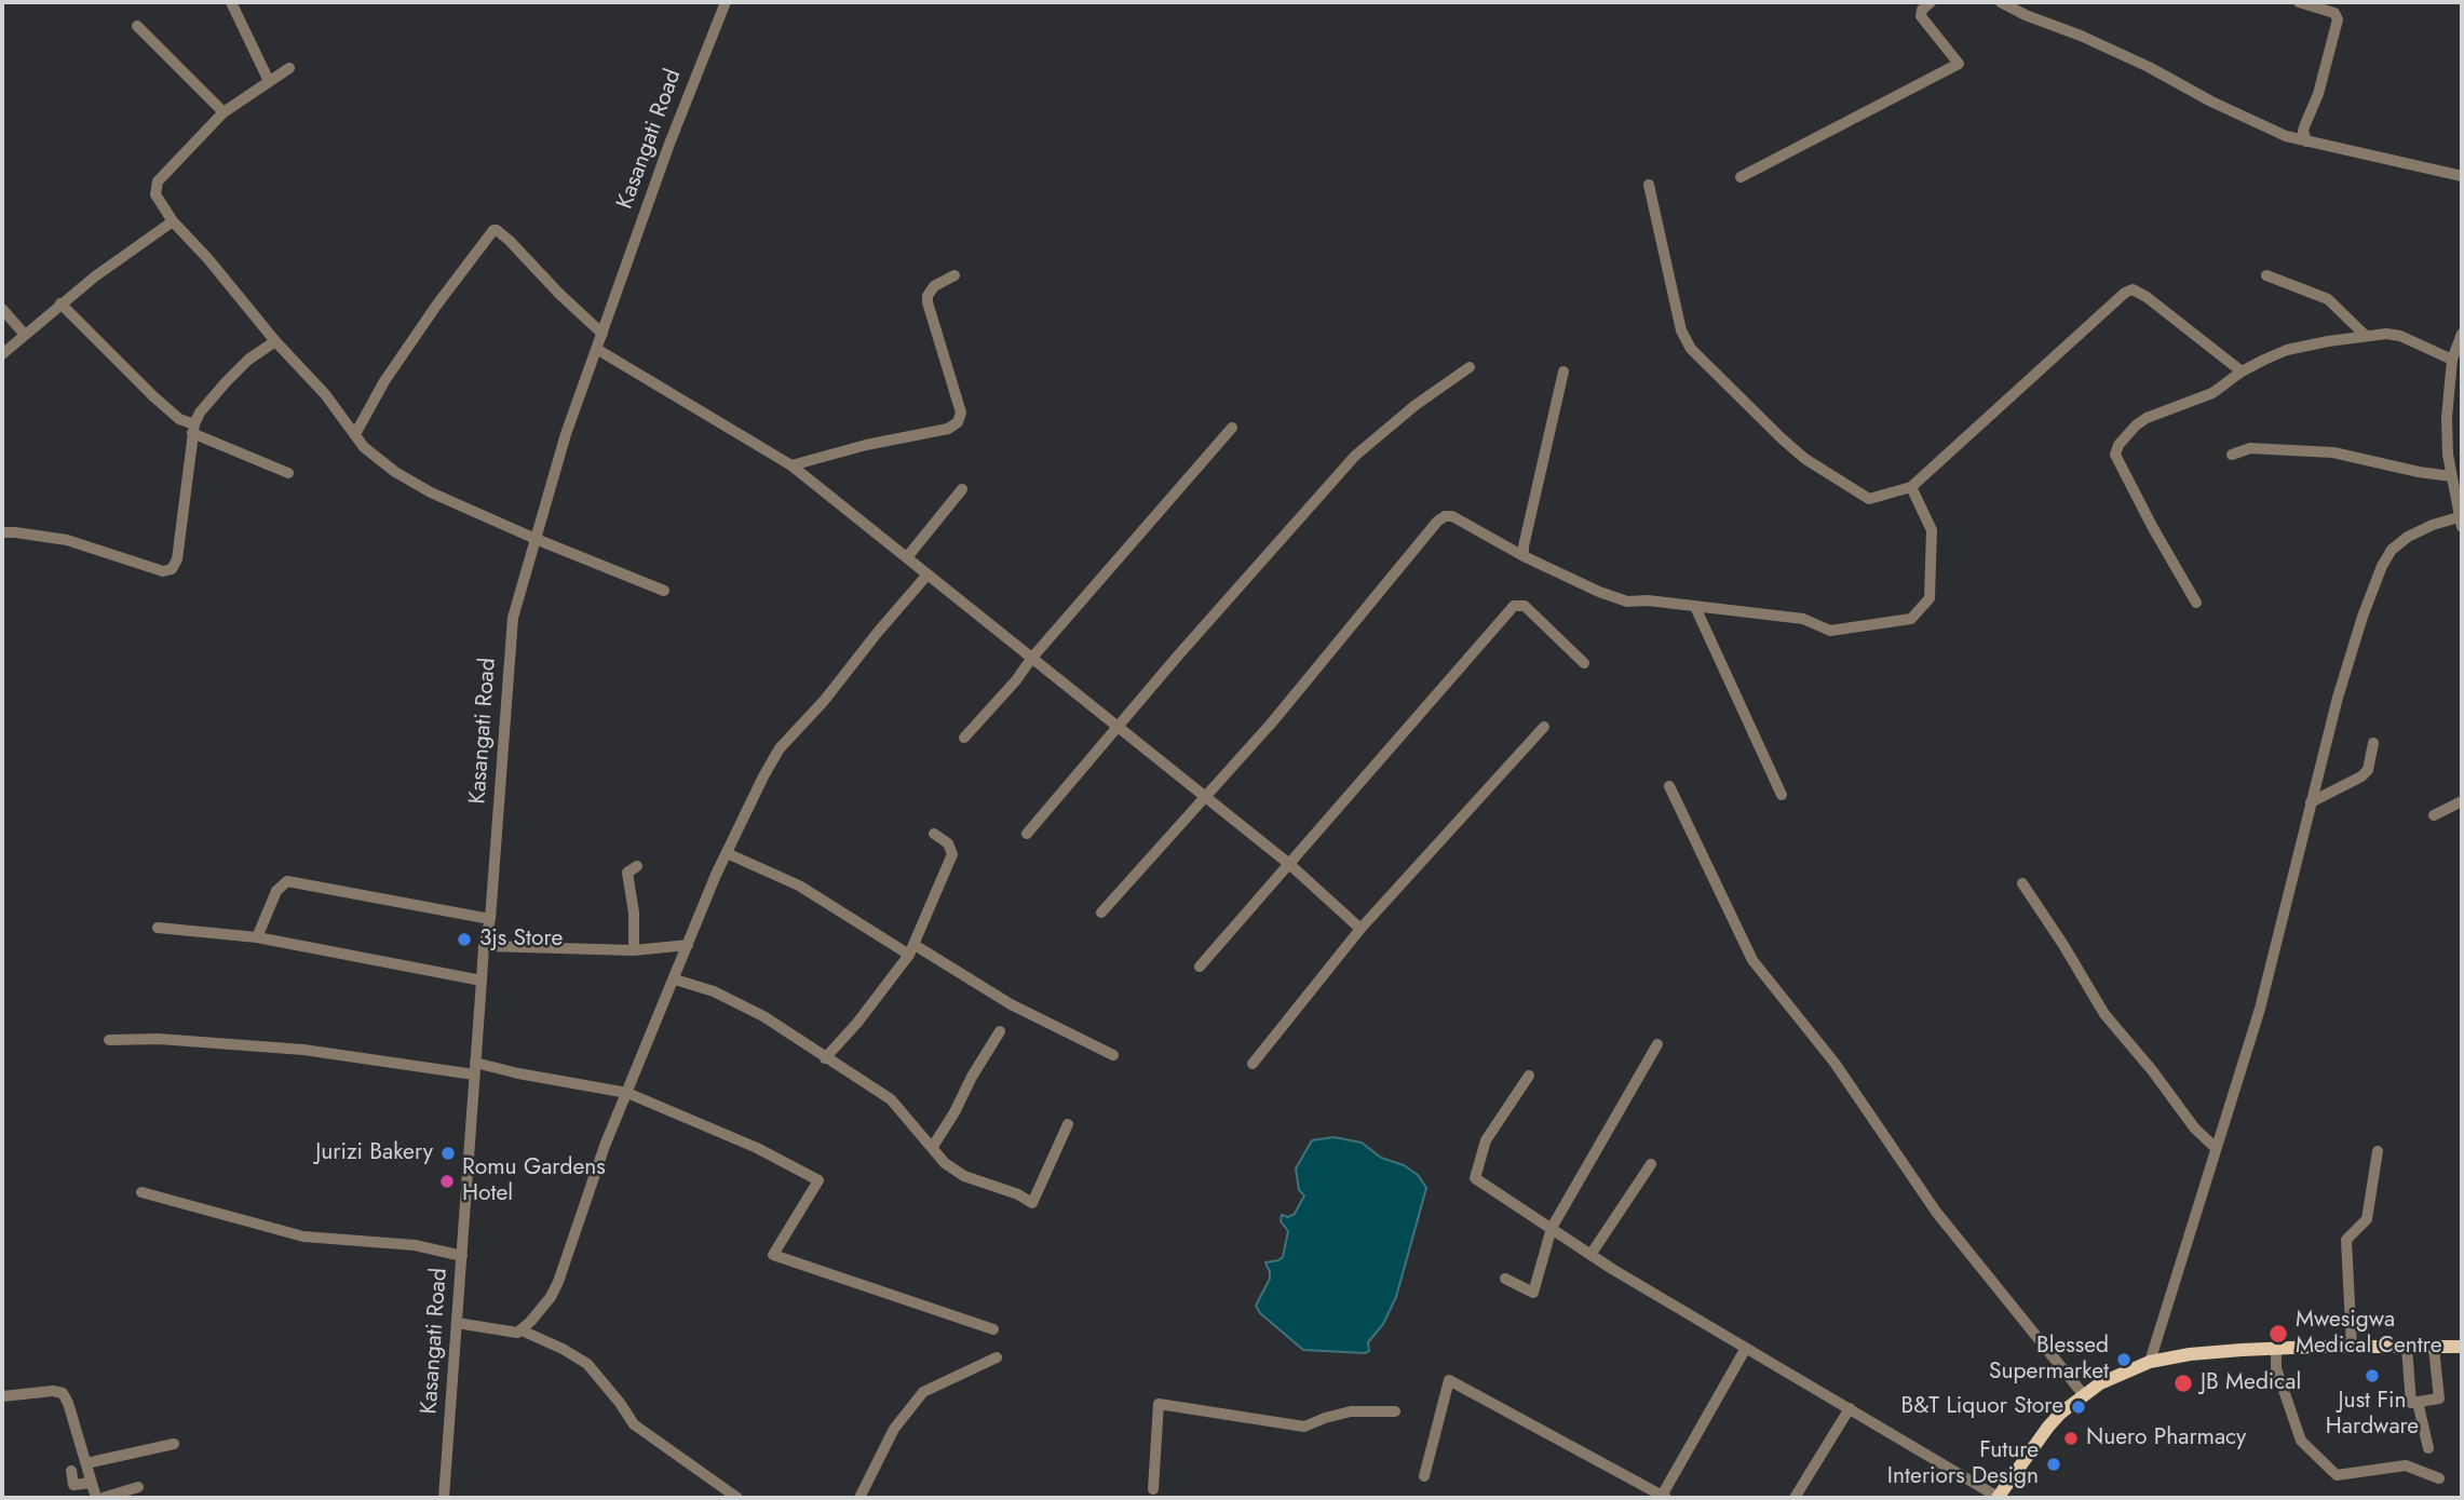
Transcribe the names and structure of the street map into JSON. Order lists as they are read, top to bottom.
{
  "streets": {
    "street": ["Kasangati Road"]
  },
  "places": [
    "3js Store",
    "Jurizi Bakery",
    "Romu Gardens Hotel",
    "Mwesigwa Medical Centre",
    "Blessed Supermarket",
    "Just Fin Hardware",
    "JB Medical",
    "B&T Liquor Store",
    "Nuero Pharmacy",
    "Future Interiors Design"
  ]
}
